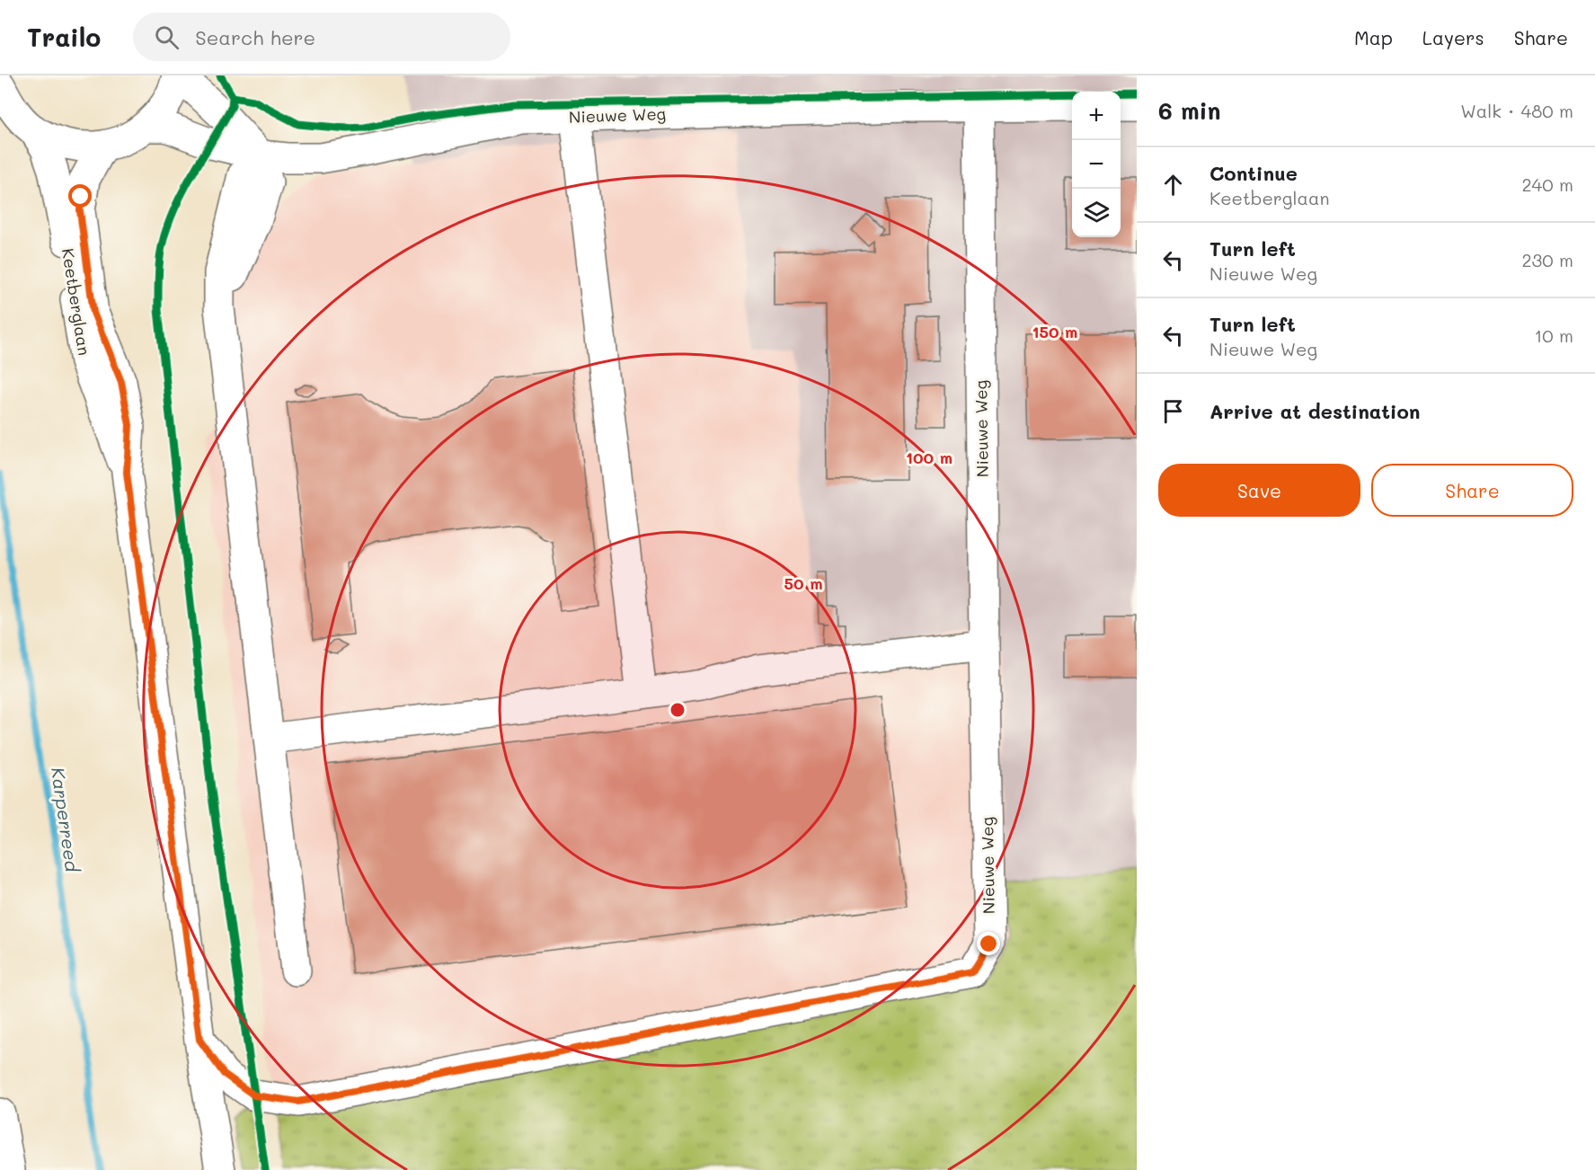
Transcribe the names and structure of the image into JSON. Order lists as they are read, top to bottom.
{
  "streets": {
    "main road": ["Nieuwe Weg", "Keetberglaan"]
  },
  "crossings": [
    ["Nieuwe Weg", "Keetberglaan"]
  ],
  "water": ["Karperreed"],
  "page": {
    "header": "Trailo",
    "search": "Search here",
    "nav": ["Map", "Layers", "Share"],
    "heading": ["6 min", "Walk · 480 m"],
    "map_buttons": ["+", "−"],
    "list": [
      ["Continue", "Keetberglaan", "240 m"],
      ["Turn left", "Nieuwe Weg", "230 m"],
      ["Turn left", "Nieuwe Weg", "10 m"],
      "Arrive at destination"
    ],
    "buttons": ["Save", "Share"]
  },
  "rings": ["150 m", "100 m", "50 m"]
}
